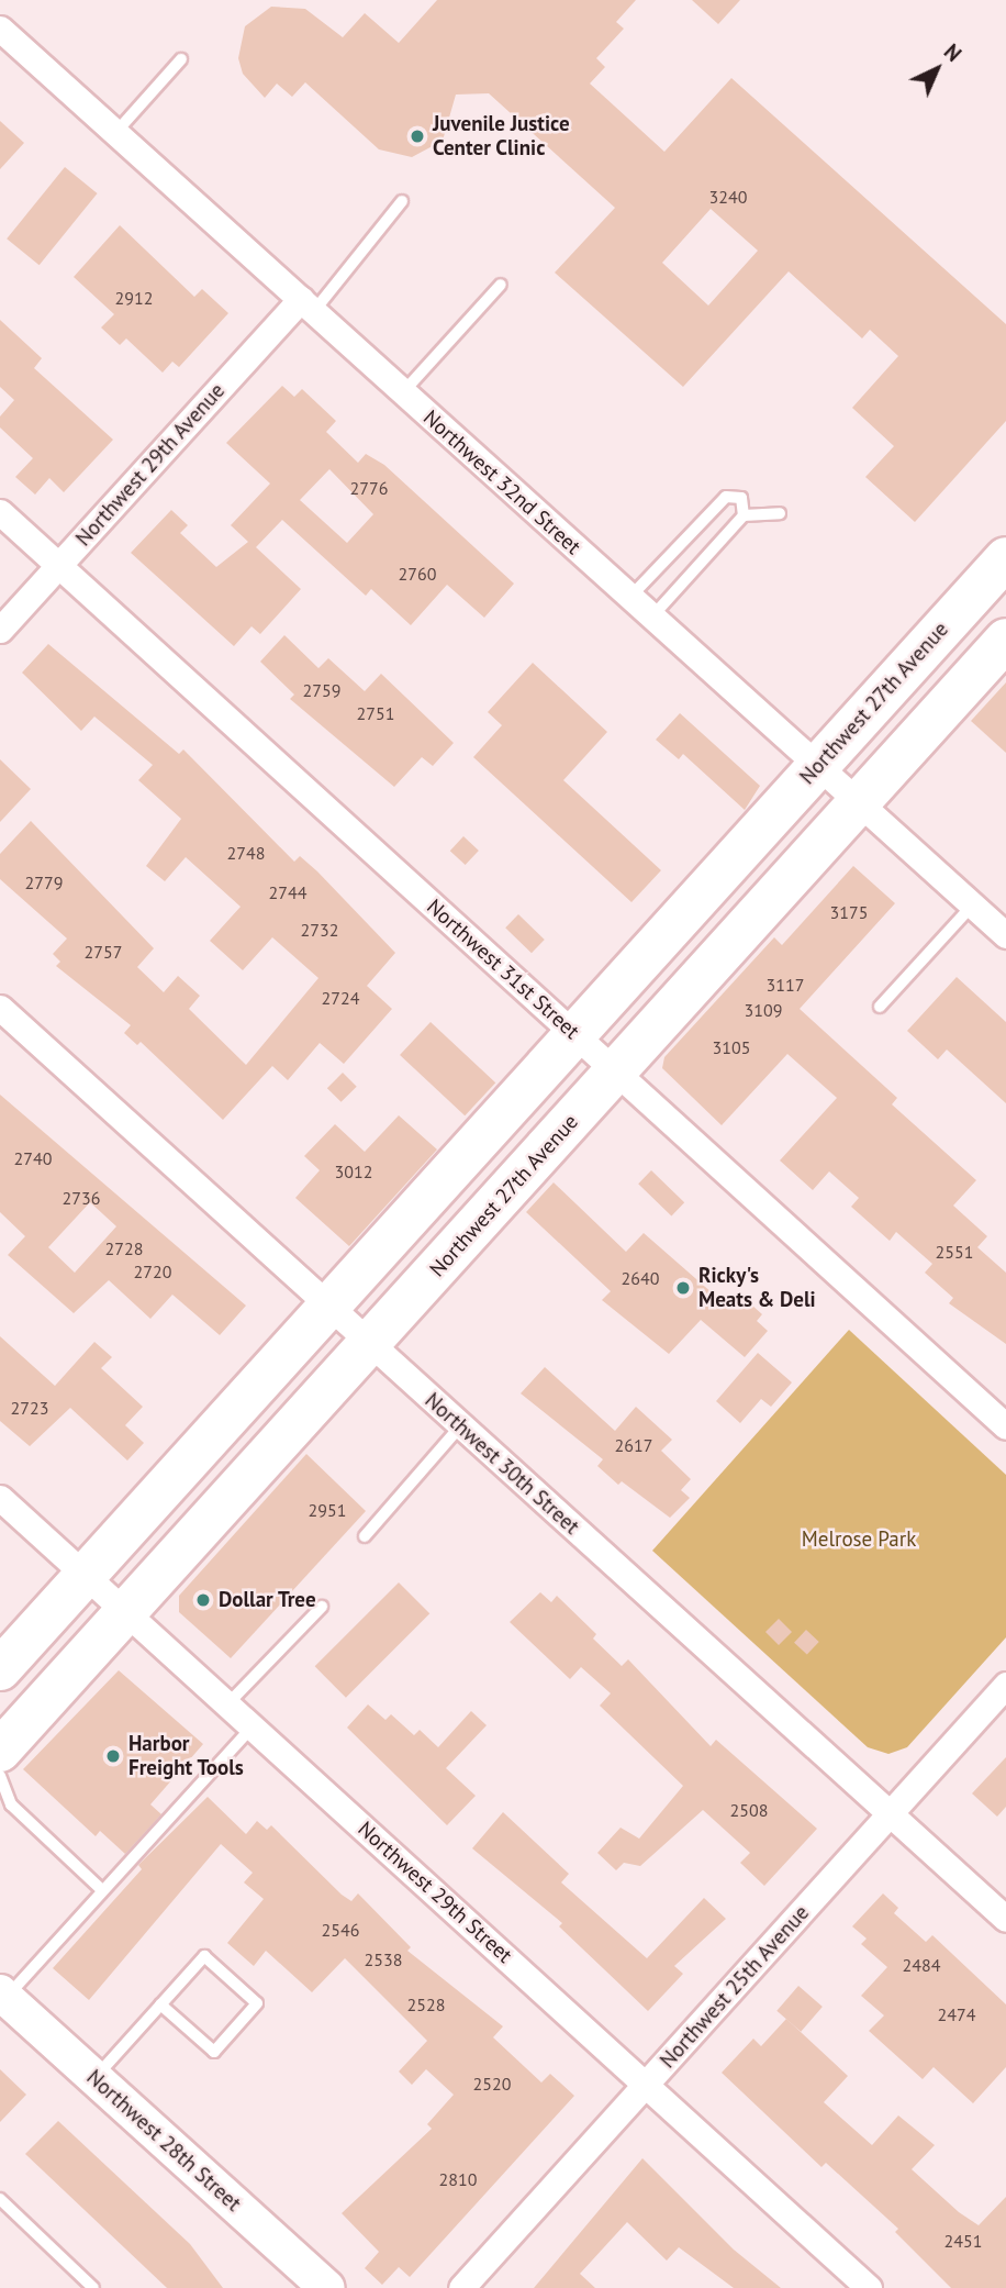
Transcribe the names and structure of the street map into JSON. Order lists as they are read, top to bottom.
{
  "streets": {
    "highway": ["Northwest 27th Avenue"],
    "street": [
      "Northwest 29th Avenue",
      "Northwest 32nd Street",
      "Northwest 31st Street",
      "Northwest 30th Street",
      "Northwest 29th Street",
      "Northwest 25th Avenue",
      "Northwest 28th Street"
    ]
  },
  "crossings": [
    ["Northwest 29th Avenue", "Northwest 32nd Street"],
    ["Northwest 29th Avenue", "Northwest 31st Street"],
    ["Northwest 32nd Street", "Northwest 27th Avenue"],
    ["Northwest 27th Avenue", "Northwest 31st Street"],
    ["Northwest 27th Avenue", "Northwest 30th Street"],
    ["Northwest 27th Avenue", "Northwest 29th Street"],
    ["Northwest 30th Street", "Northwest 25th Avenue"],
    ["Northwest 29th Street", "Northwest 25th Avenue"]
  ],
  "parks": ["Melrose Park"],
  "places": [
    "Juvenile Justice Center Clinic",
    "Ricky's Meats & Deli",
    "Dollar Tree",
    "Harbor Freight Tools"
  ],
  "house_numbers": [
    "3240",
    "2912",
    "2776",
    "2760",
    "2759",
    "2751",
    "2748",
    "2779",
    "2744",
    "3175",
    "2732",
    "2757",
    "3117",
    "2724",
    "3109",
    "3105",
    "2740",
    "3012",
    "2736",
    "2728",
    "2551",
    "2720",
    "2640",
    "2723",
    "2617",
    "2951",
    "2508",
    "2546",
    "2538",
    "2484",
    "2528",
    "2474",
    "2520",
    "2810",
    "2451"
  ],
  "north": "top right"
}
